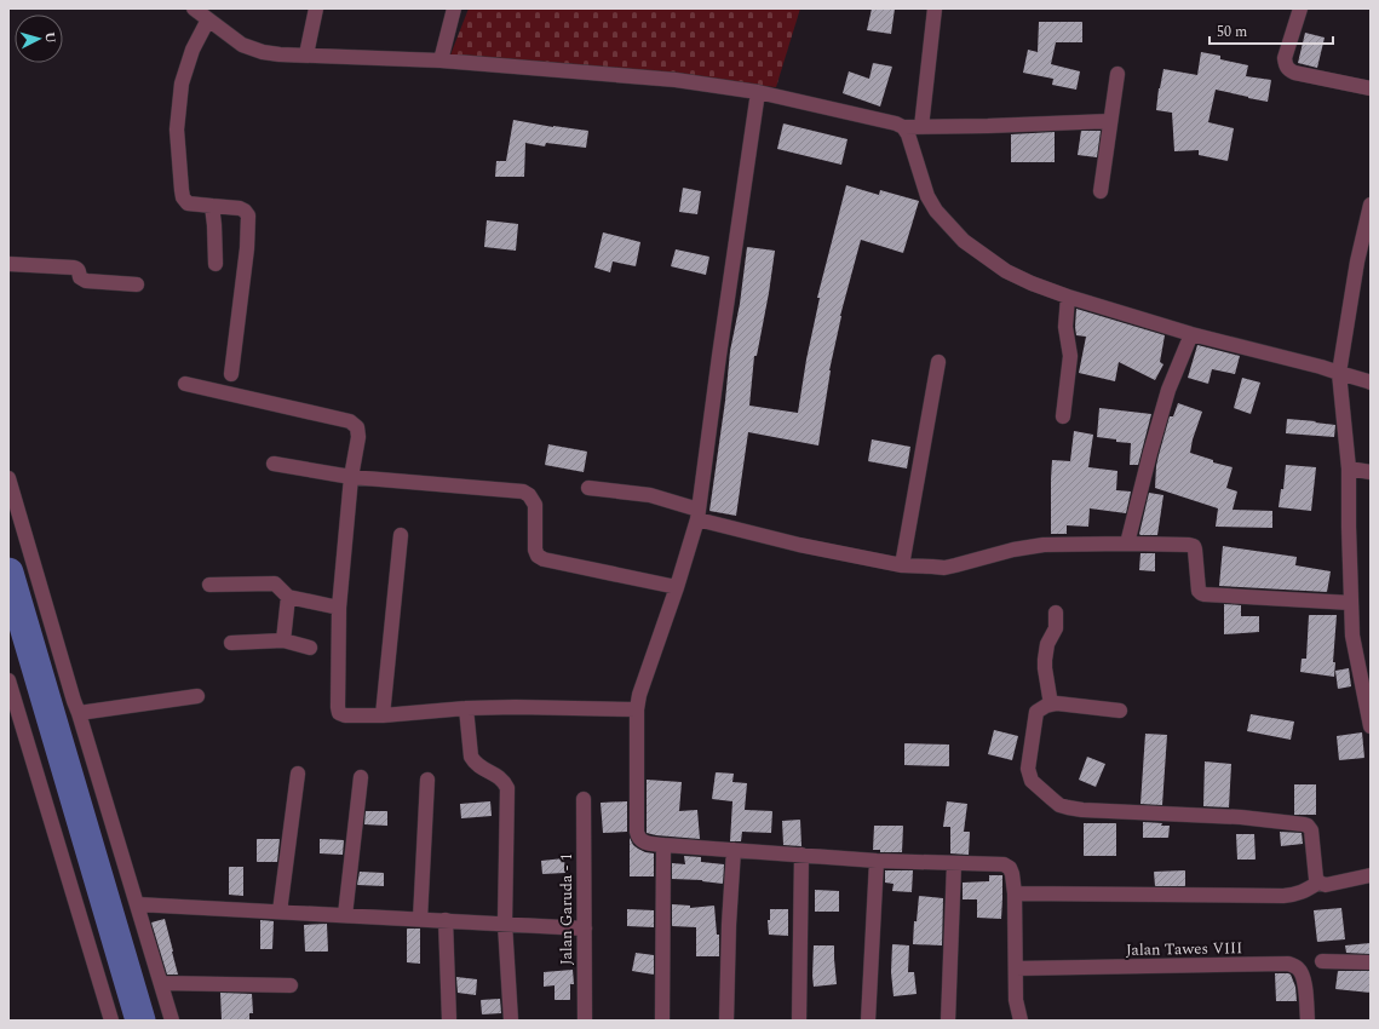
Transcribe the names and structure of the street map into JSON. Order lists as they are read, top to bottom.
{
  "streets": {
    "street": ["Jalan Garuda - 1", "Jalan Tawes VIII"]
  },
  "scale_bar": "50 m",
  "north": "right"
}
